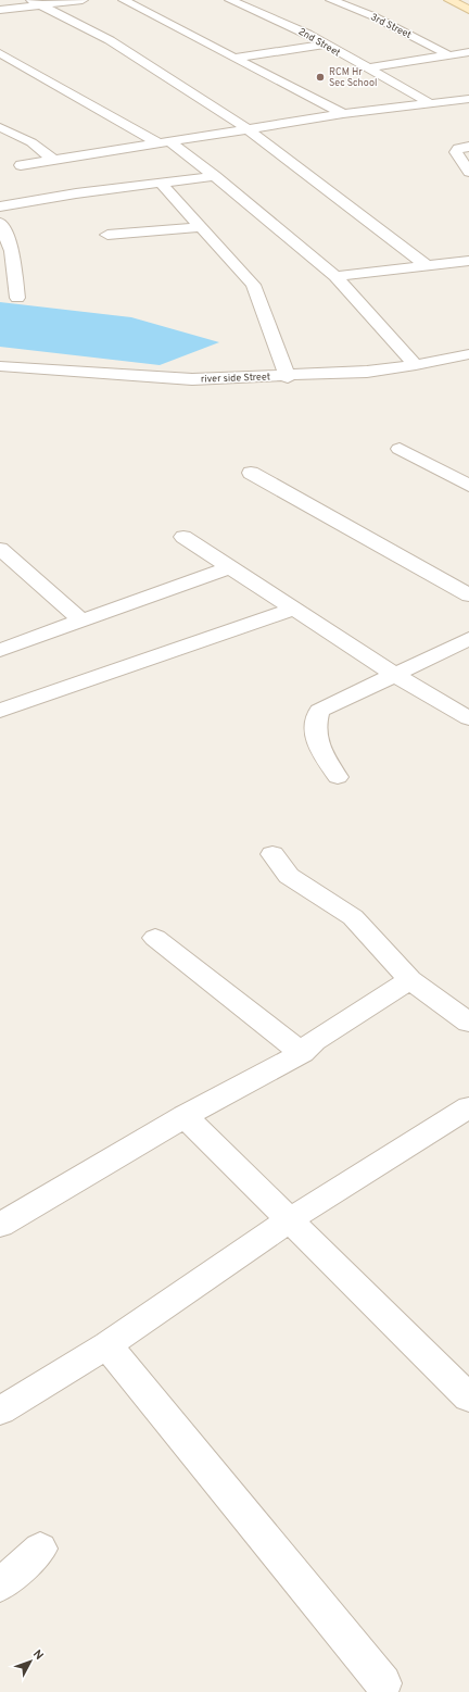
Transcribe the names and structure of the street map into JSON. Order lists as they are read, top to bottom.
{
  "streets": {
    "street": ["3rd Street", "2nd Street", "river side Street"]
  },
  "places": ["RCM Hr Sec School"],
  "north": "top right"
}
